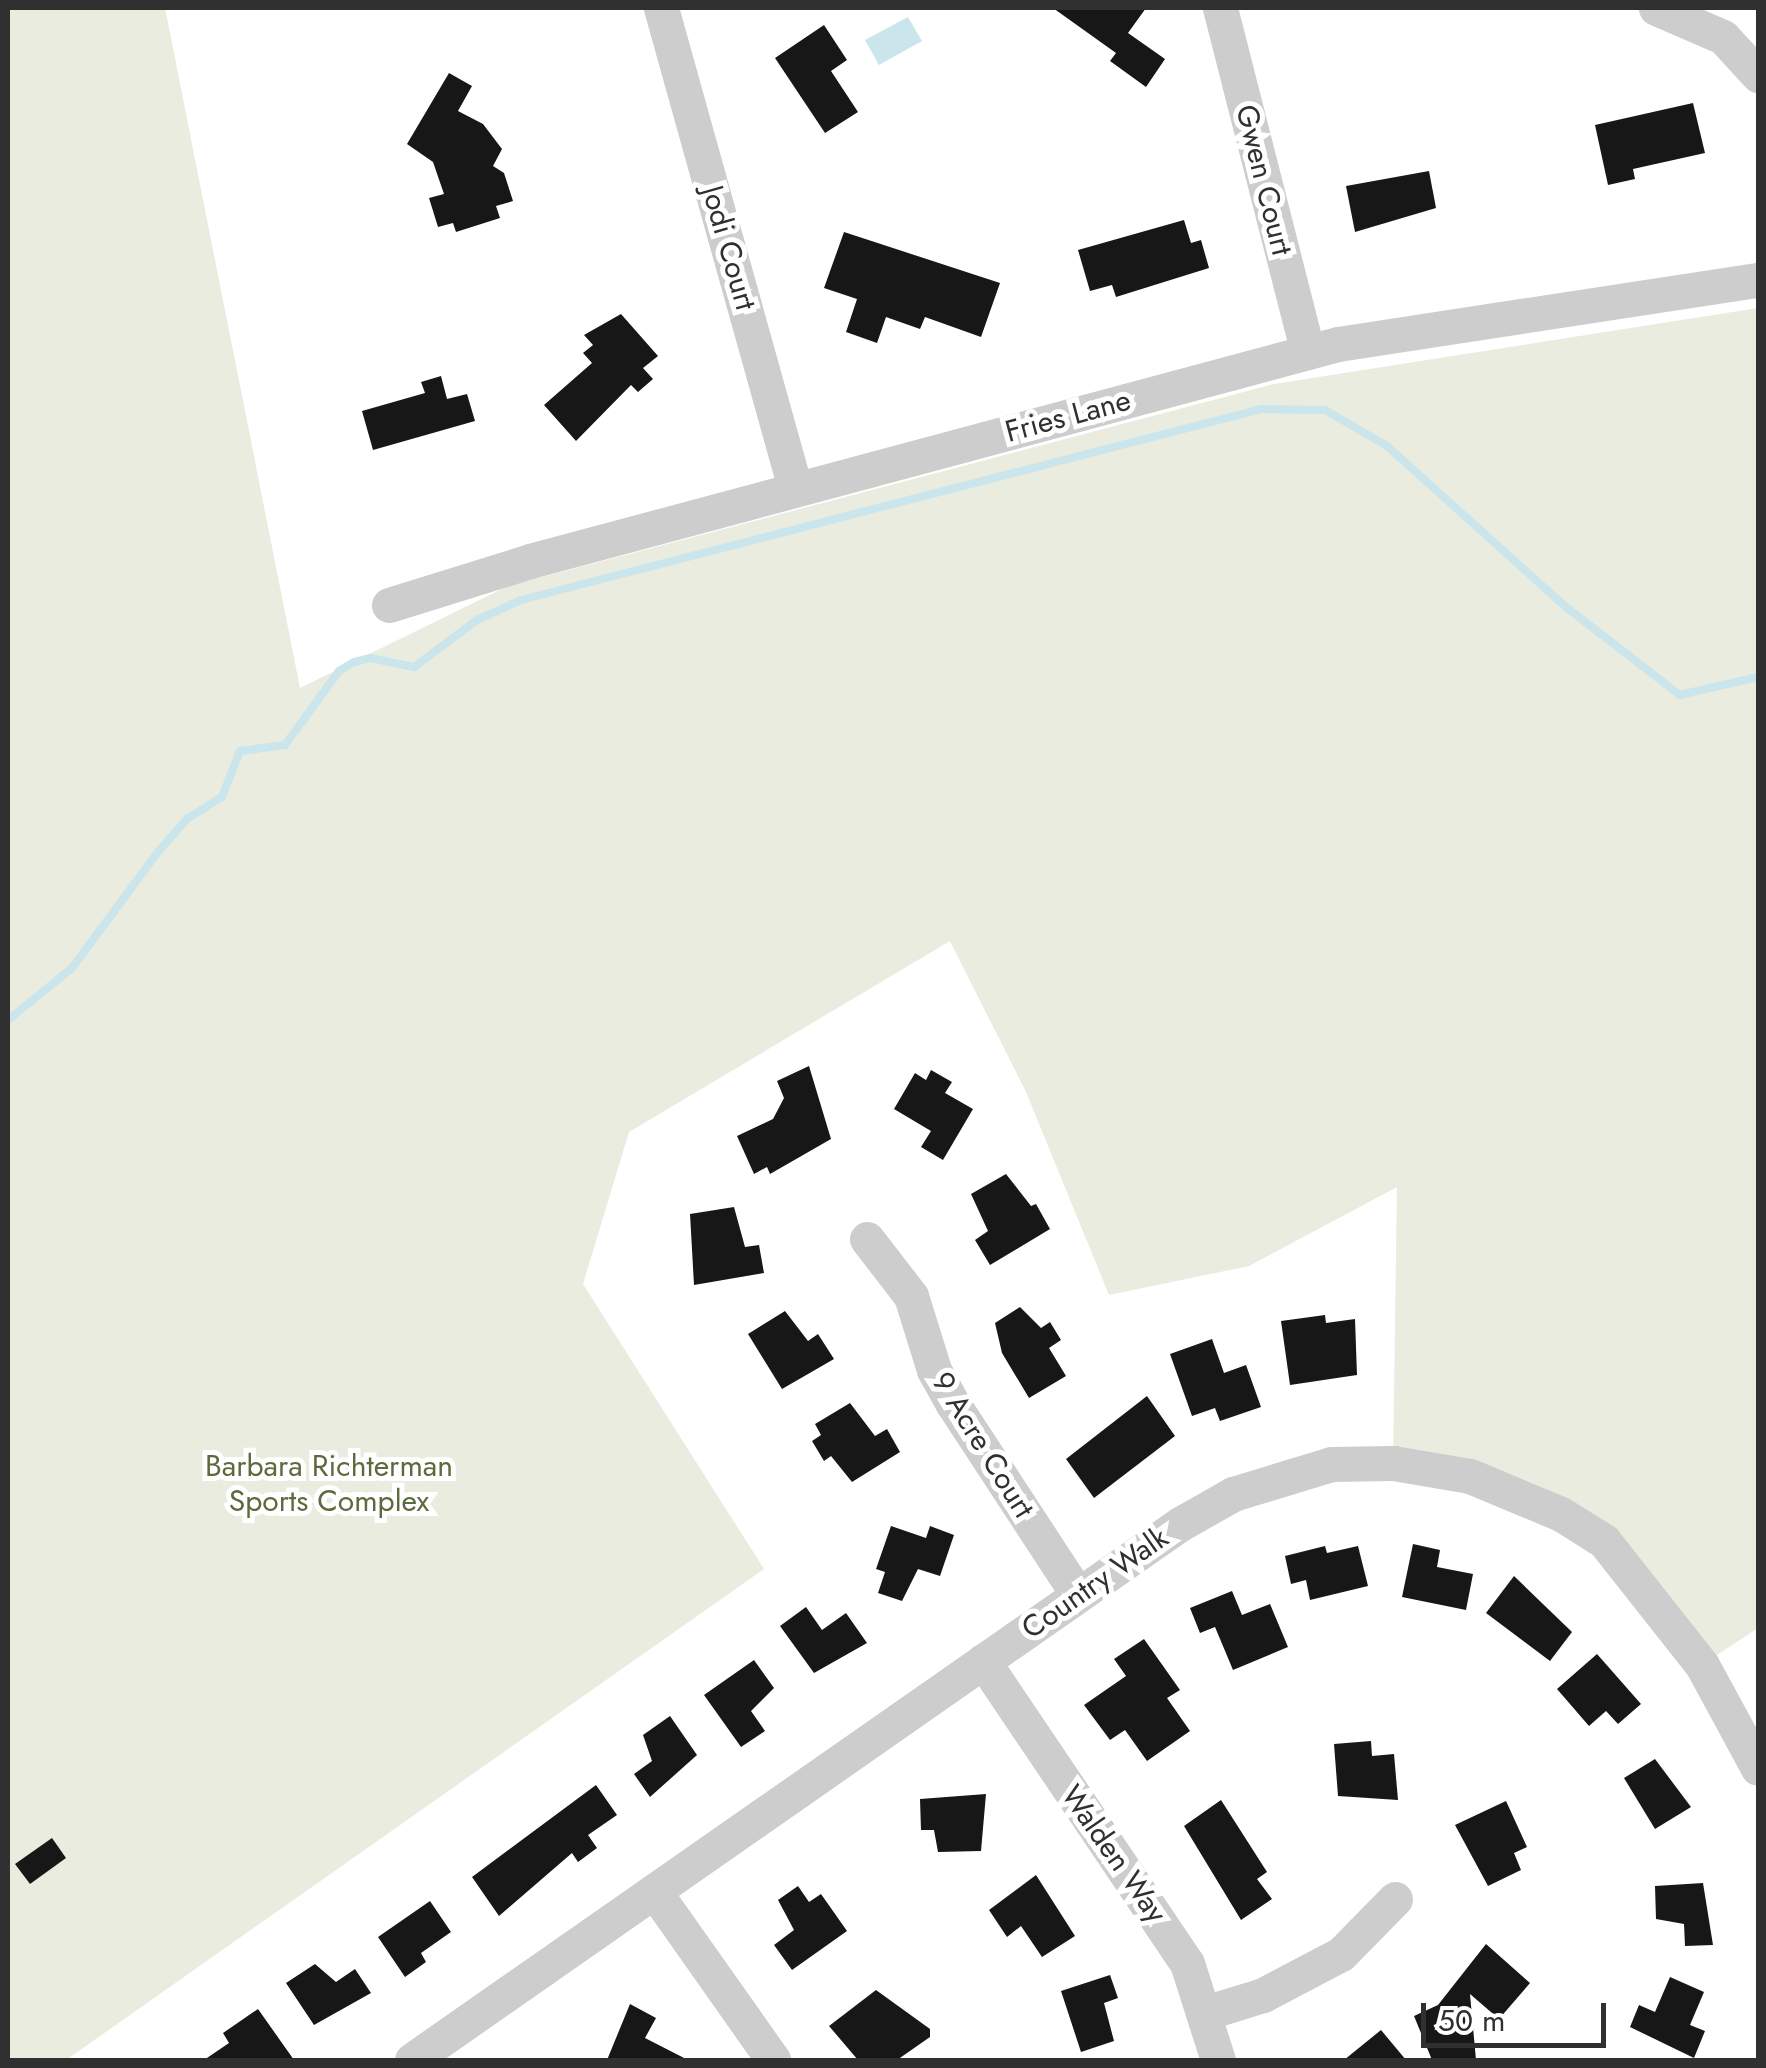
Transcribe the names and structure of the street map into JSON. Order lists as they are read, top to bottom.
{
  "streets": {
    "street": [
      "Gwen Court",
      "Jodi Court",
      "Fries Lane",
      "9 Acre Court",
      "Country Walk",
      "Walden Way"
    ]
  },
  "crossings": [
    ["Gwen Court", "Fries Lane"],
    ["Jodi Court", "Fries Lane"],
    ["9 Acre Court", "Country Walk"],
    ["Country Walk", "Walden Way"]
  ],
  "parks": ["Barbara Richterman Sports Complex"],
  "scale_bar": "50 m"
}
